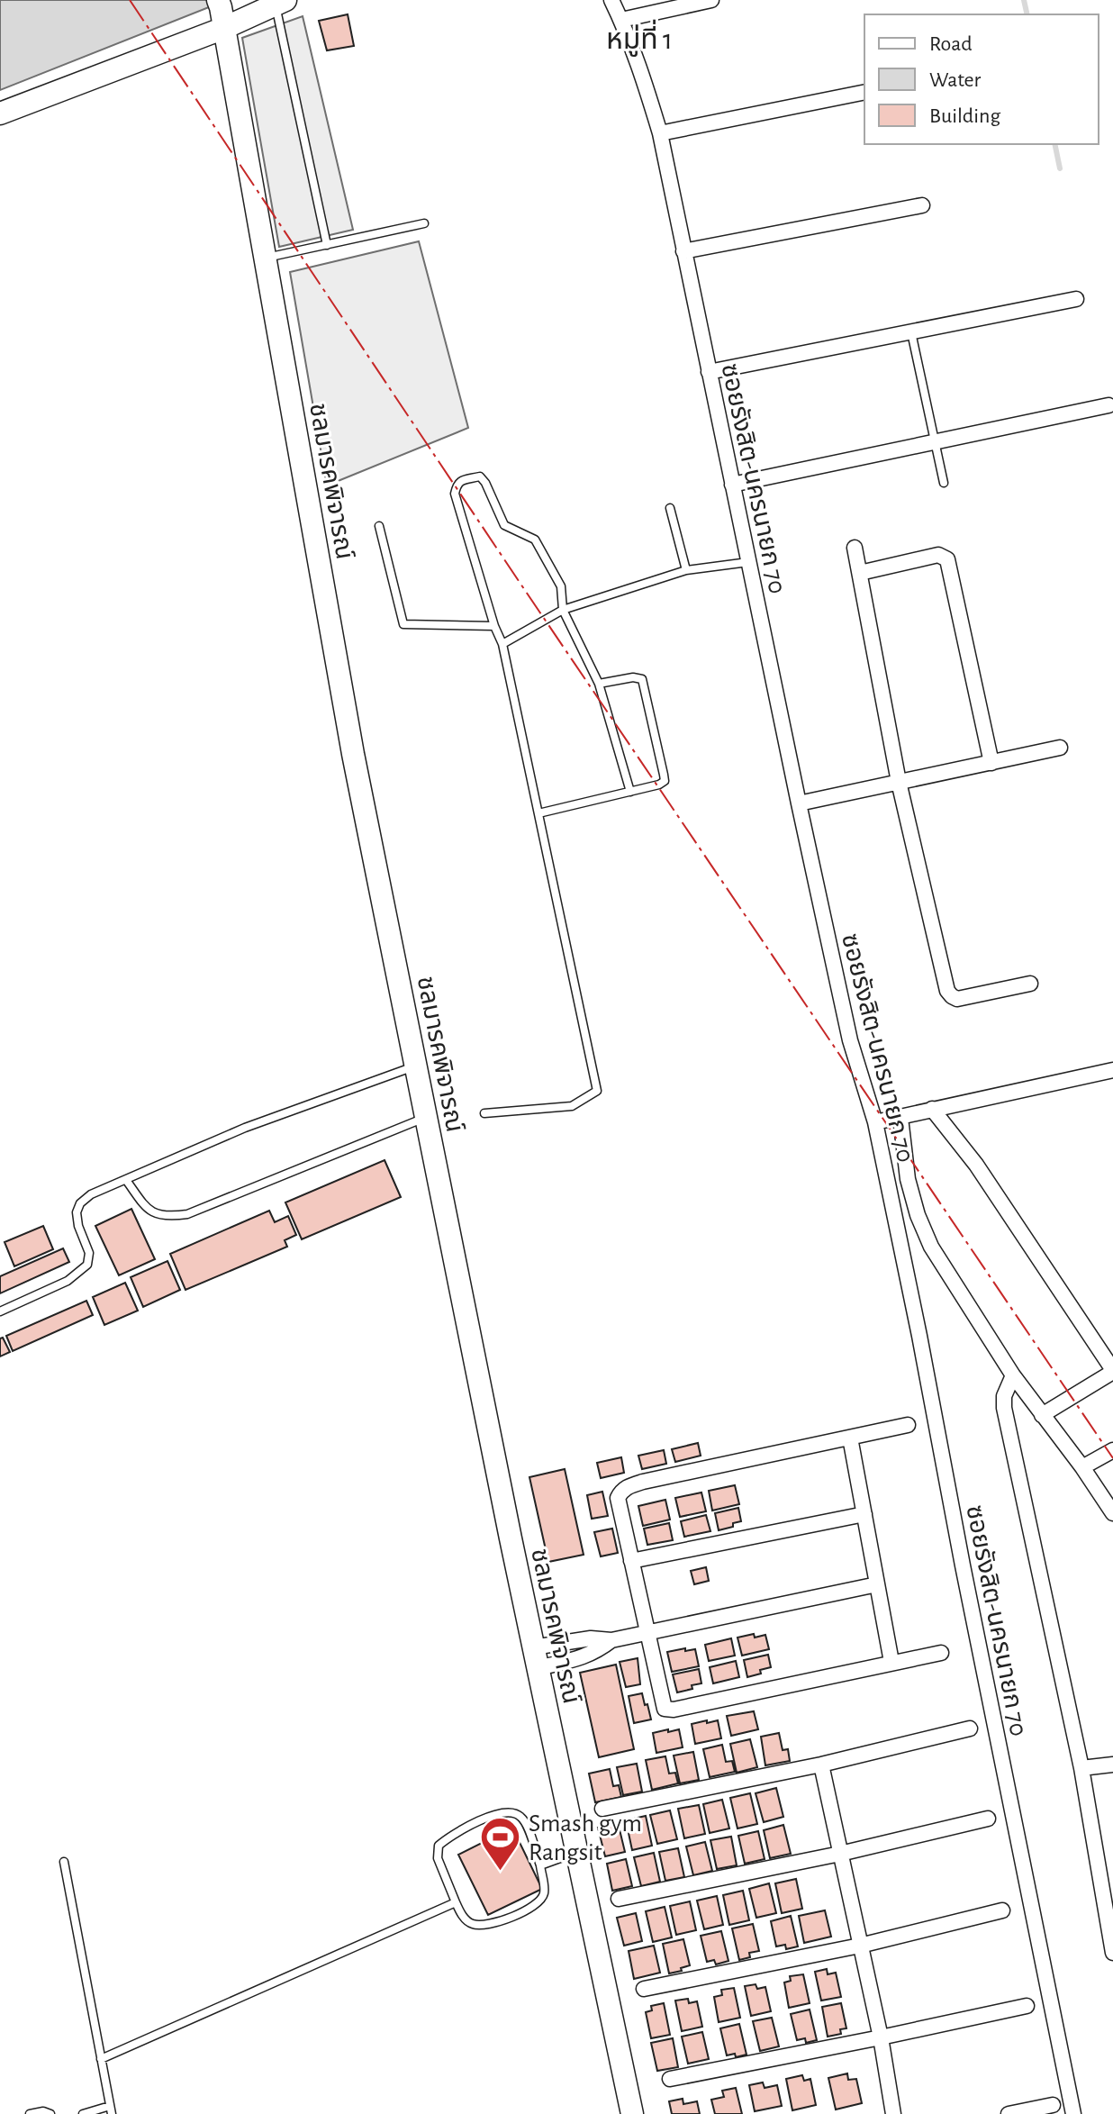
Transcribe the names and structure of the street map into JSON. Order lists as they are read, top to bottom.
{
  "streets": {
    "street": ["ซอยรังสิต-นครนายก 70", "ชลมารคพิจารณ์"]
  },
  "districts": ["หมู่ที่ 1"],
  "places": {
    "sports": ["Smash gym Rangsit"]
  },
  "legend": ["Road", "Water", "Building"]
}
